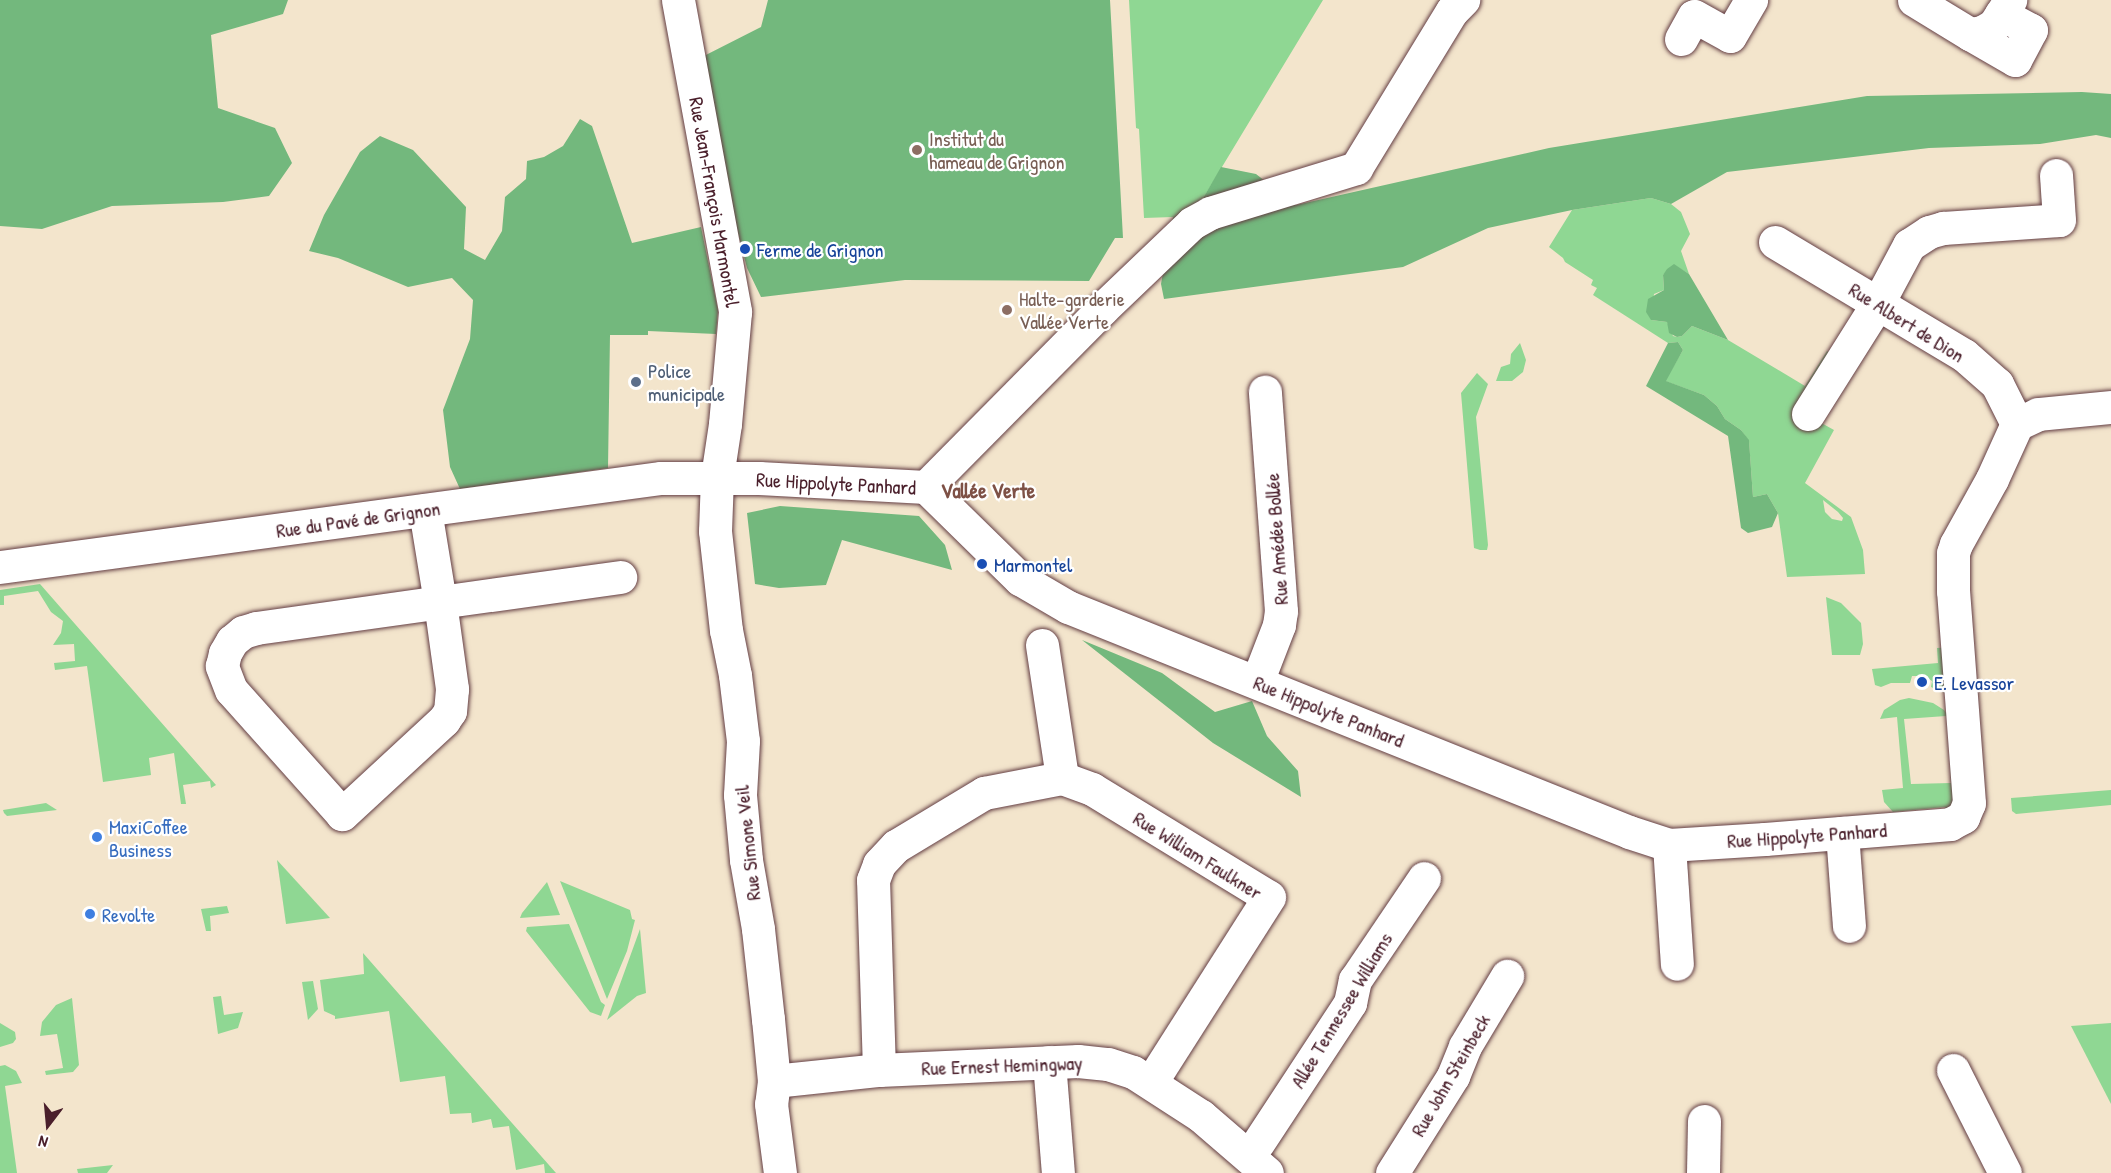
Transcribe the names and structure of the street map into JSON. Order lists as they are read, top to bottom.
{
  "streets": {
    "street": [
      "Rue Jean-François Marmontel",
      "Rue Albert de Dion",
      "Rue Hippolyte Panhard",
      "Rue du Pavé de Grignon",
      "Rue Amédée Bollée",
      "Rue Simone Veil",
      "Rue William Faulkner",
      "Allée Tennessee Williams",
      "Rue Ernest Hemingway",
      "Rue John Steinbeck"
    ]
  },
  "crossings": [
    ["Rue Jean-François Marmontel", "Rue Hippolyte Panhard"],
    ["Rue Jean-François Marmontel", "Rue du Pavé de Grignon"],
    ["Rue Jean-François Marmontel", "Rue Simone Veil"],
    ["Rue Albert de Dion", "Rue Hippolyte Panhard"],
    ["Rue Hippolyte Panhard", "Rue du Pavé de Grignon"],
    ["Rue Hippolyte Panhard", "Rue Amédée Bollée"],
    ["Rue Hippolyte Panhard", "Rue Simone Veil"],
    ["Rue du Pavé de Grignon", "Rue Simone Veil"],
    ["Rue Simone Veil", "Rue Ernest Hemingway"],
    ["Rue William Faulkner", "Rue Ernest Hemingway"],
    ["Allée Tennessee Williams", "Rue Ernest Hemingway"]
  ],
  "districts": ["Vallée Verte"],
  "places": [
    "Institut du hameau de Grignon",
    "Ferme de Grignon",
    "Halte-garderie Vallée Verte",
    "Police municipale",
    "Marmontel",
    "E. Levassor",
    "MaxiCoffee Business",
    "Revolte"
  ],
  "north": "bottom"
}
